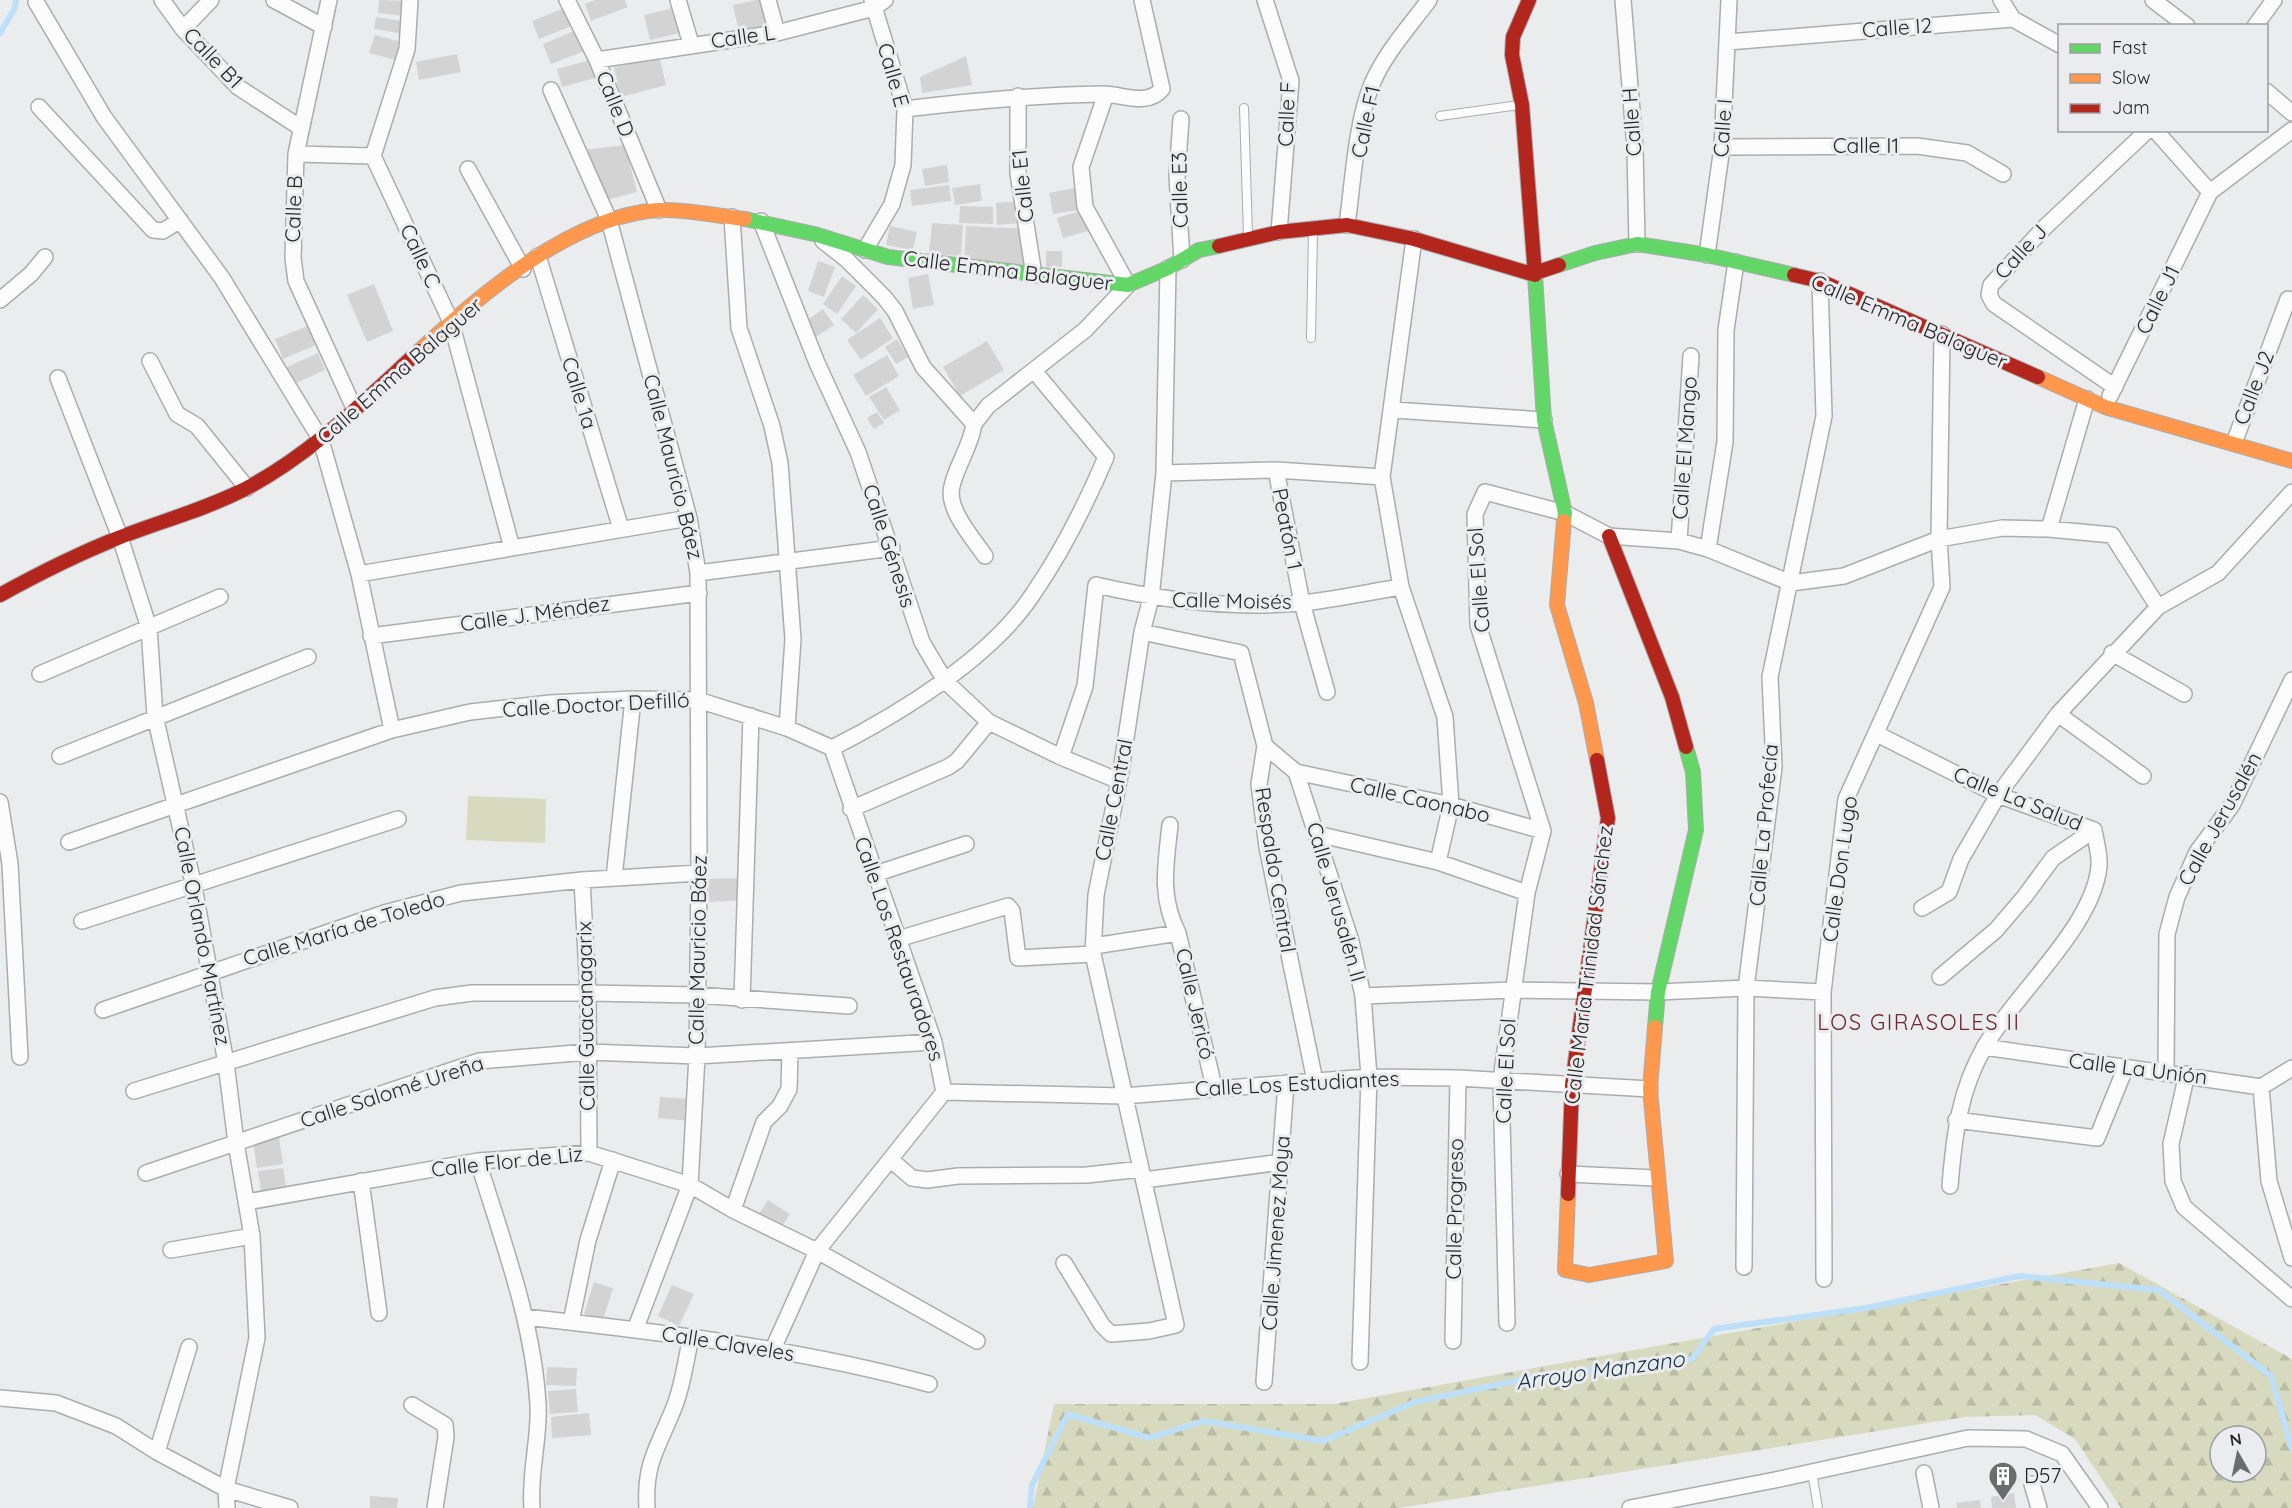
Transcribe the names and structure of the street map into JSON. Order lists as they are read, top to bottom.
{
  "streets": {
    "street": [
      "Calle I2",
      "Calle L",
      "Calle B1",
      "Calle E",
      "Calle D",
      "Calle F",
      "Calle F1",
      "Calle H",
      "Calle I",
      "Calle I1",
      "Calle E1",
      "Calle E3",
      "Calle B",
      "Calle J",
      "Calle C",
      "Calle Emma Balaguer",
      "Calle J1",
      "Calle J2",
      "Calle 1a",
      "Calle El Mango",
      "Calle Mauricio Báez",
      "Peatón 1",
      "Calle Génesis",
      "Calle El Sol",
      "Calle Moisés",
      "Calle J. Méndez",
      "Calle Doctor Defilló",
      "Calle La Salud",
      "Calle Central",
      "Calle Caonabo",
      "Calle Jerusalén",
      "Calle La Profecía",
      "Calle Don Lugo",
      "Respaldo Central",
      "Calle Jerusalén II",
      "Calle María de Toledo",
      "Calle Orlando Martínez",
      "Calle Los Restauradores",
      "Calle María Trinidad Sánchez",
      "Calle Jericó",
      "Calle Guacanagarix",
      "Calle La Unión",
      "Calle Los Estudiantes",
      "Calle Salomé Ureña",
      "Calle Flor de Liz",
      "Calle Progreso",
      "Calle Jimenez Moya",
      "Calle Claveles"
    ]
  },
  "crossings": [
    ["Calle I2", "Calle I"],
    ["Calle L", "Calle E"],
    ["Calle L", "Calle D"],
    ["Calle B1", "Calle B"],
    ["Calle E", "Calle Emma Balaguer"],
    ["Calle D", "Calle Emma Balaguer"],
    ["Calle F", "Calle Emma Balaguer"],
    ["Calle F1", "Calle Emma Balaguer"],
    ["Calle H", "Calle Emma Balaguer"],
    ["Calle I", "Calle I1"],
    ["Calle I", "Calle Emma Balaguer"],
    ["Calle E1", "Calle Emma Balaguer"],
    ["Calle E3", "Calle Emma Balaguer"],
    ["Calle E3", "Calle Central"],
    ["Calle B", "Calle Emma Balaguer"],
    ["Calle J", "Calle J1"],
    ["Calle C", "Calle Emma Balaguer"],
    ["Calle Emma Balaguer", "Calle J1"],
    ["Calle Emma Balaguer", "Calle J2"],
    ["Calle Emma Balaguer", "Calle 1a"],
    ["Calle Emma Balaguer", "Calle Mauricio Báez"],
    ["Calle Emma Balaguer", "Calle Génesis"],
    ["Calle Emma Balaguer", "Calle Central"],
    ["Calle Emma Balaguer", "Calle La Profecía"],
    ["Calle Emma Balaguer", "Calle Don Lugo"],
    ["Calle Emma Balaguer", "Calle Orlando Martínez"],
    ["Calle Emma Balaguer", "Calle María Trinidad Sánchez"],
    ["Calle El Mango", "Calle El Sol"],
    ["Calle Mauricio Báez", "Calle J. Méndez"],
    ["Calle Mauricio Báez", "Calle Doctor Defilló"],
    ["Calle Mauricio Báez", "Calle María de Toledo"],
    ["Calle Mauricio Báez", "Calle Salomé Ureña"],
    ["Calle Mauricio Báez", "Calle Flor de Liz"],
    ["Calle Mauricio Báez", "Calle Claveles"],
    ["Peatón 1", "Calle Moisés"],
    ["Calle Génesis", "Calle Moisés"],
    ["Calle Génesis", "Calle Central"],
    ["Calle El Sol", "Calle Caonabo"],
    ["Calle El Sol", "Calle La Profecía"],
    ["Calle El Sol", "Calle Don Lugo"],
    ["Calle El Sol", "Calle María Trinidad Sánchez"],
    ["Calle El Sol", "Calle Los Estudiantes"],
    ["Calle Moisés", "Calle Central"],
    ["Calle Doctor Defilló", "Calle Orlando Martínez"],
    ["Calle Doctor Defilló", "Calle Los Restauradores"],
    ["Calle La Salud", "Calle Don Lugo"],
    ["Calle La Salud", "Calle La Unión"],
    ["Calle Central", "Respaldo Central"],
    ["Calle Central", "Calle Jericó"],
    ["Calle Central", "Calle Los Estudiantes"],
    ["Calle Caonabo", "Calle Jerusalén II"],
    ["Calle Jerusalén", "Calle La Unión"],
    ["Respaldo Central", "Calle Los Estudiantes"],
    ["Calle Jerusalén II", "Calle Los Estudiantes"],
    ["Calle María de Toledo", "Calle Orlando Martínez"],
    ["Calle María de Toledo", "Calle Guacanagarix"],
    ["Calle Orlando Martínez", "Calle Salomé Ureña"],
    ["Calle Orlando Martínez", "Calle Flor de Liz"],
    ["Calle Los Restauradores", "Calle Jericó"],
    ["Calle Los Restauradores", "Calle Los Estudiantes"],
    ["Calle Los Restauradores", "Calle Salomé Ureña"],
    ["Calle María Trinidad Sánchez", "Calle Los Estudiantes"],
    ["Calle Jericó", "Calle Los Estudiantes"],
    ["Calle Guacanagarix", "Calle Salomé Ureña"],
    ["Calle Guacanagarix", "Calle Flor de Liz"],
    ["Calle Los Estudiantes", "Calle Progreso"],
    ["Calle Los Estudiantes", "Calle Jimenez Moya"]
  ],
  "districts": ["LOS GIRASOLES II"],
  "water": ["Arroyo Manzano"],
  "places": {
    "building": ["D57"]
  },
  "legend": ["Fast", "Slow", "Jam"],
  "north": "top"
}
